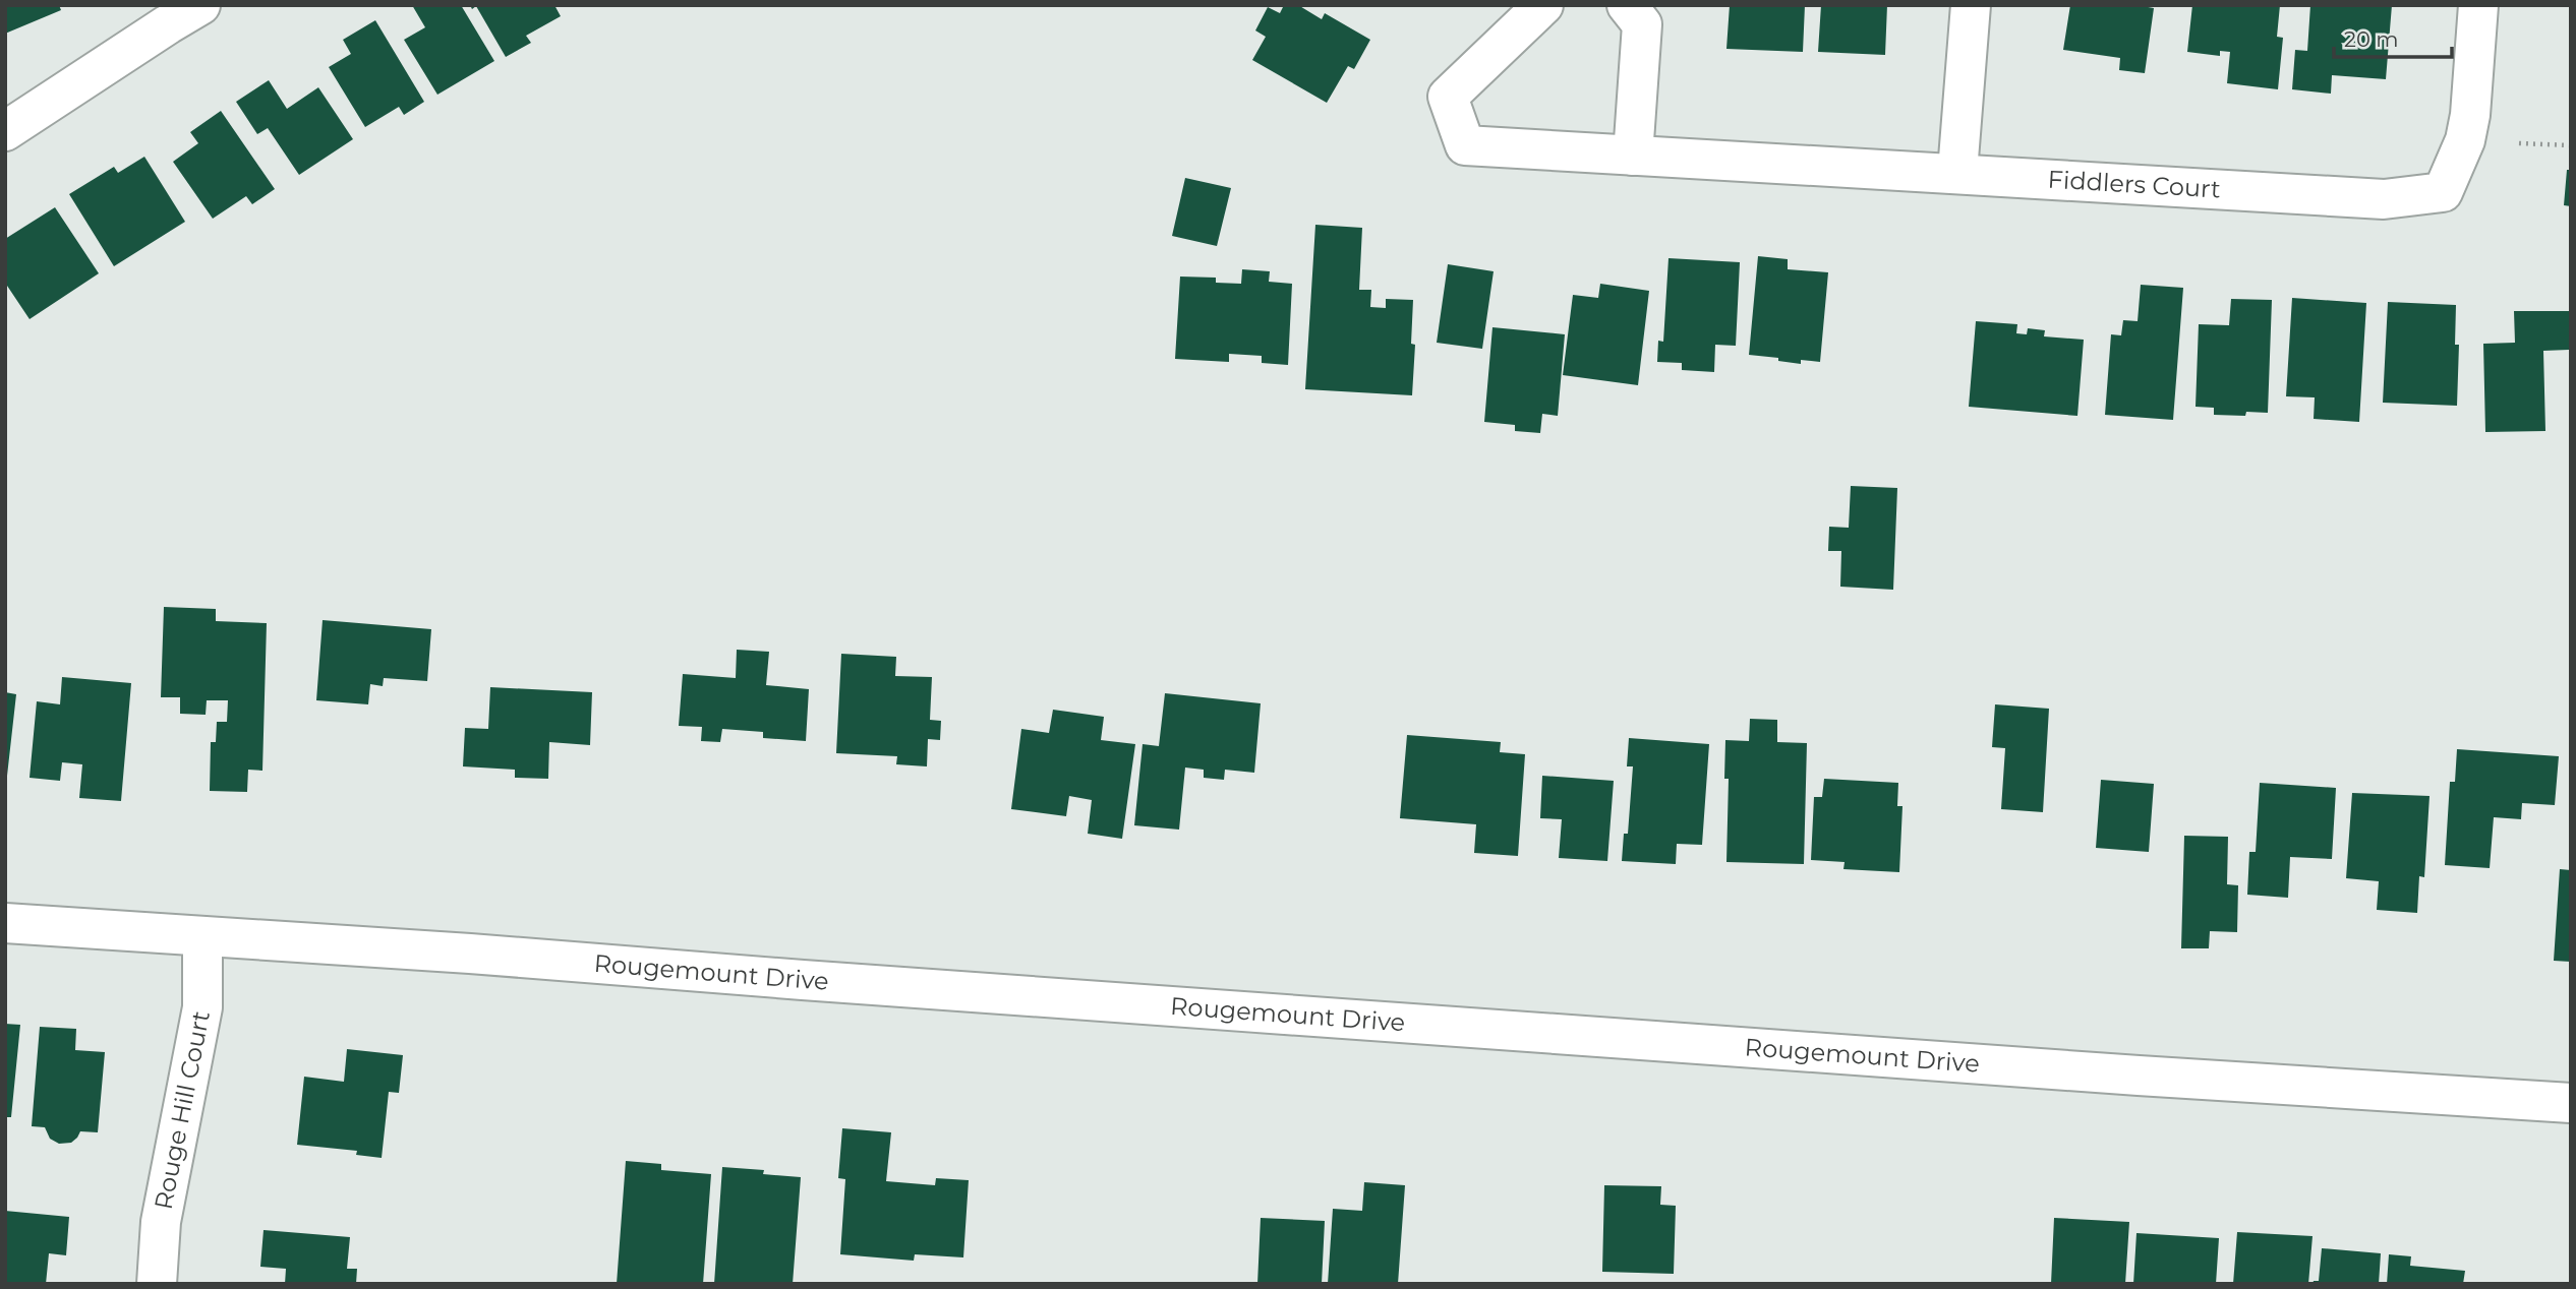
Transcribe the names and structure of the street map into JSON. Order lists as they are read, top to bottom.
{
  "streets": {
    "street": ["Fiddlers Court", "Rougemount Drive", "Rouge Hill Court"]
  },
  "crossings": [
    ["Rougemount Drive", "Rouge Hill Court"]
  ],
  "scale_bar": "20 m"
}
